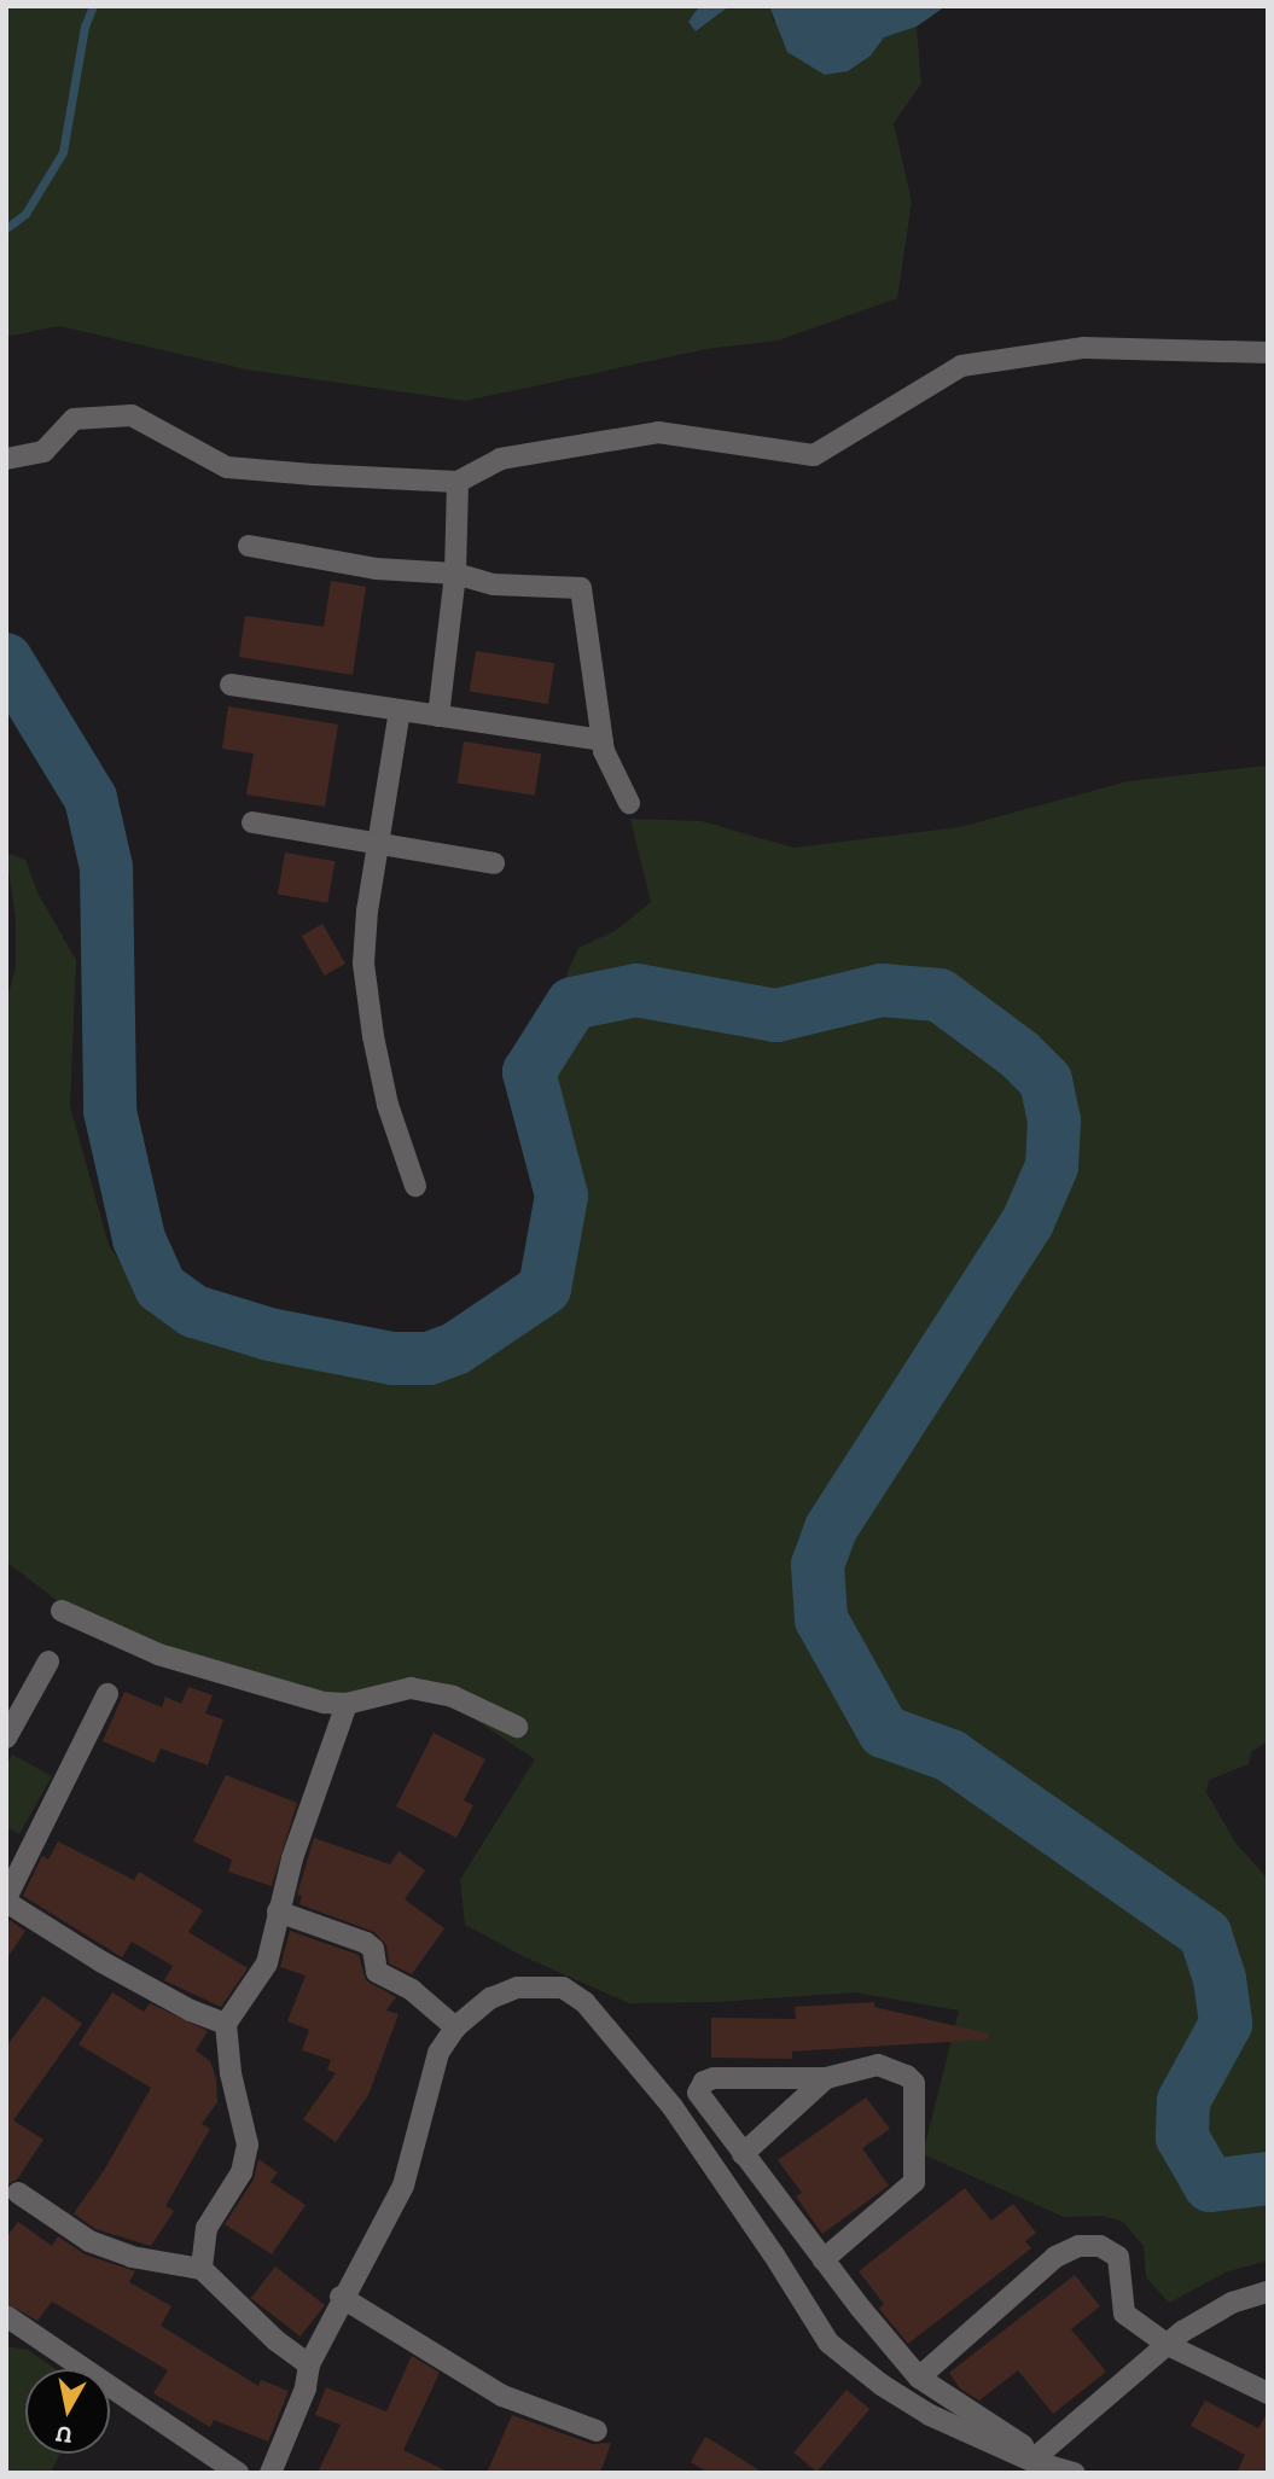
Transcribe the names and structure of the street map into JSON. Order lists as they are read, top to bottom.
{
  "north": "bottom"
}
